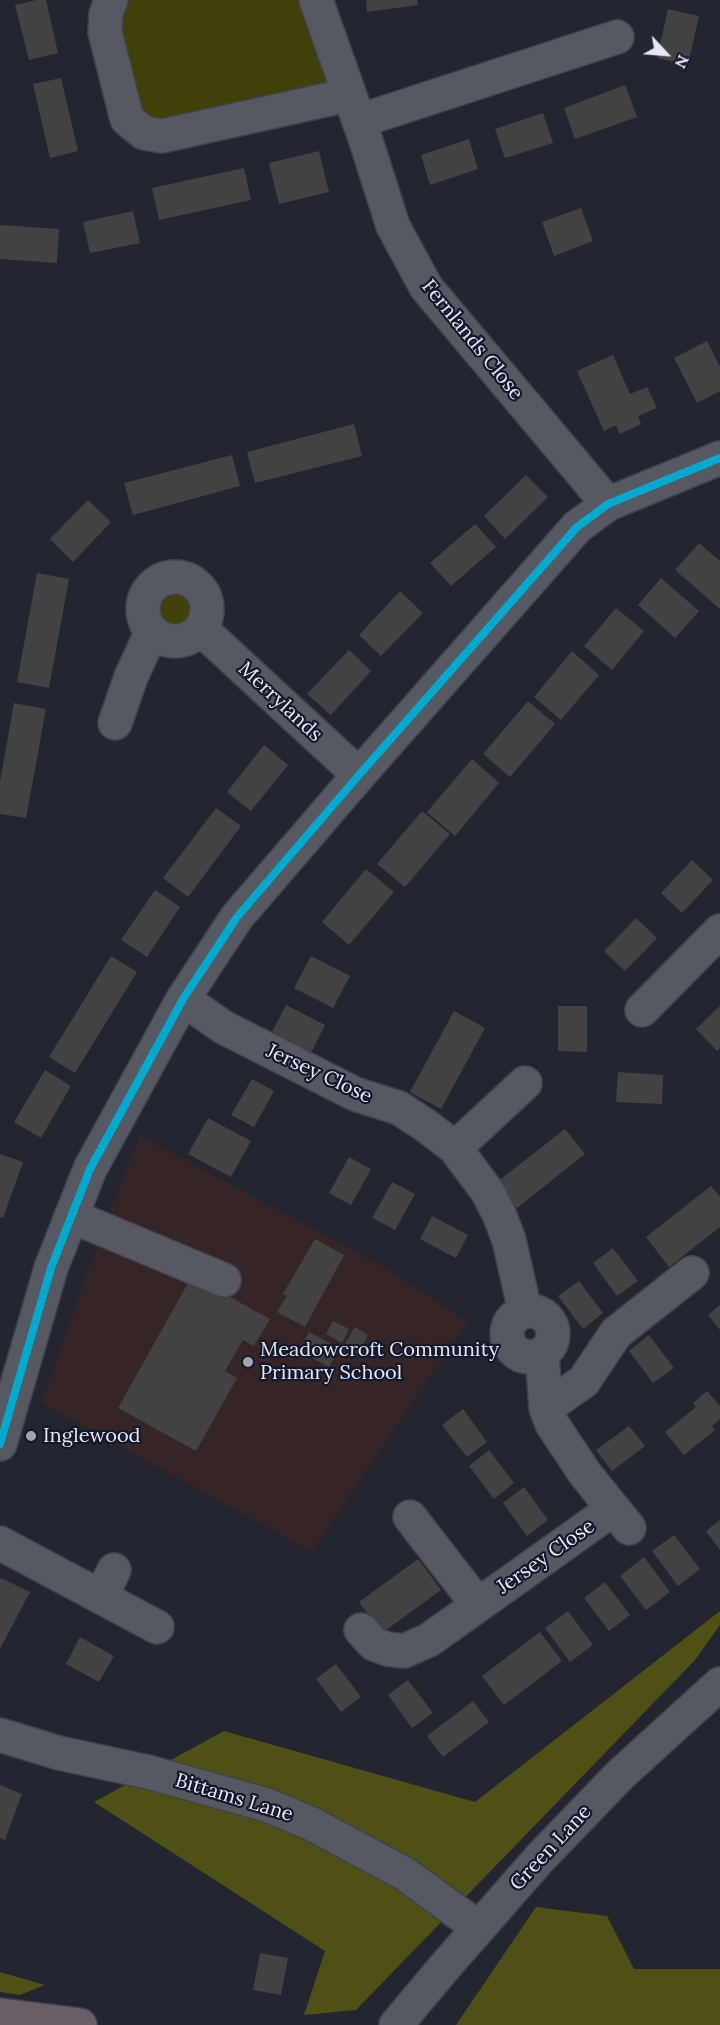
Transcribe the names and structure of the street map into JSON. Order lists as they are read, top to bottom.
{
  "streets": {
    "street": [
      "Fernlands Close",
      "Merrylands",
      "Jersey Close",
      "Bittams Lane",
      "Green Lane"
    ]
  },
  "crossings": [
    ["Bittams Lane", "Green Lane"]
  ],
  "places": ["Meadowcroft Community Primary School", "Inglewood"],
  "north": "bottom right"
}
